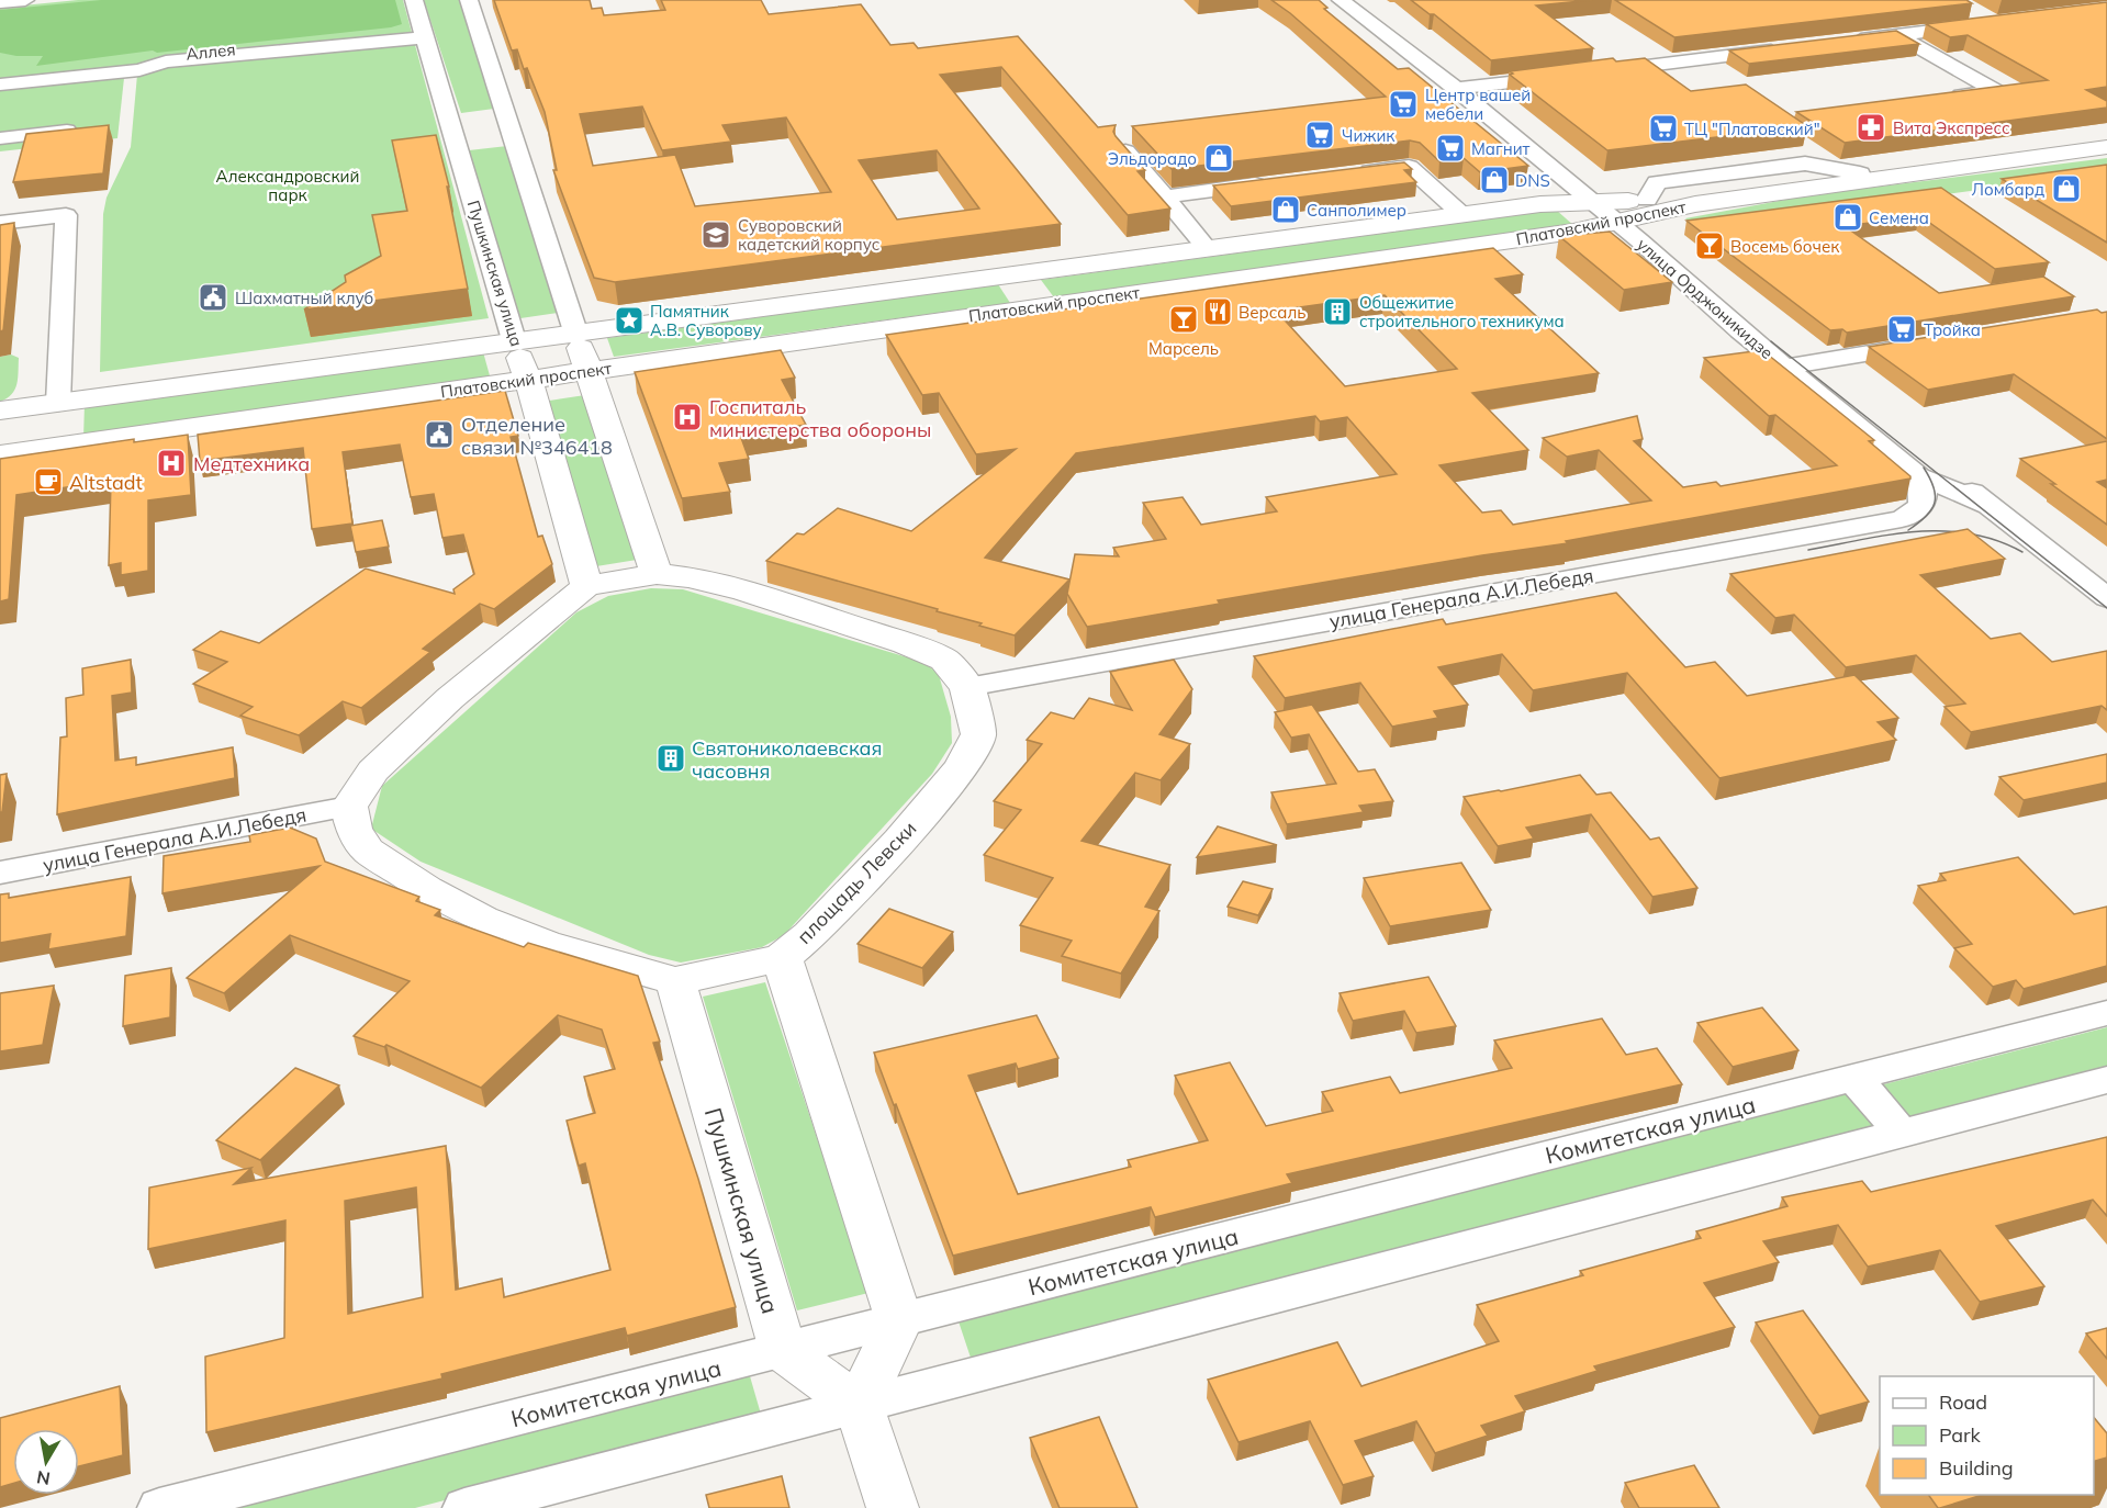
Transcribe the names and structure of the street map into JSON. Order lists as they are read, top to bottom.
{
  "streets": {
    "main road": ["Платовский проспект", "Пушкинская улица", "площадь Левски"],
    "street": [
      "Аллея",
      "улица Орджоникидзе",
      "улица Генерала А.И.Лебедя",
      "Комитетская улица"
    ]
  },
  "crossings": [
    ["Аллея", "Пушкинская улица"],
    ["Платовский проспект", "Пушкинская улица"],
    ["Платовский проспект", "улица Орджоникидзе"],
    ["Пушкинская улица", "площадь Левски"],
    ["Пушкинская улица", "Комитетская улица"],
    ["улица Орджоникидзе", "улица Генерала А.И.Лебедя"],
    ["улица Генерала А.И.Лебедя", "площадь Левски"]
  ],
  "parks": ["Александровский парк"],
  "places": {
    "supermarket": [
      "Центр вашей мебели",
      "ТЦ \"Платовский\"",
      "Чижик",
      "Магнит",
      "Тройка"
    ],
    "pharmacy": ["Вита Экспресс"],
    "shop": [
      "Эльдорадо",
      "DNS",
      "Ломбард",
      "Санполимер",
      "Семена"
    ],
    "school or university": ["Суворовский кадетский корпус"],
    "bar": ["Восемь бочек", "Марсель"],
    "public building": ["Шахматный клуб", "Отделение связи №346418"],
    "restaurant": ["Версаль"],
    "building": ["Общежитие строительного техникума", "Святониколаевская часовня"],
    "place": ["Памятник А.В. Суворову"],
    "hospital": ["Госпиталь министерства обороны", "Медтехника"],
    "cafe": ["Altstadt"]
  },
  "legend": ["Road", "Park", "Building"],
  "north": "bottom"
}
